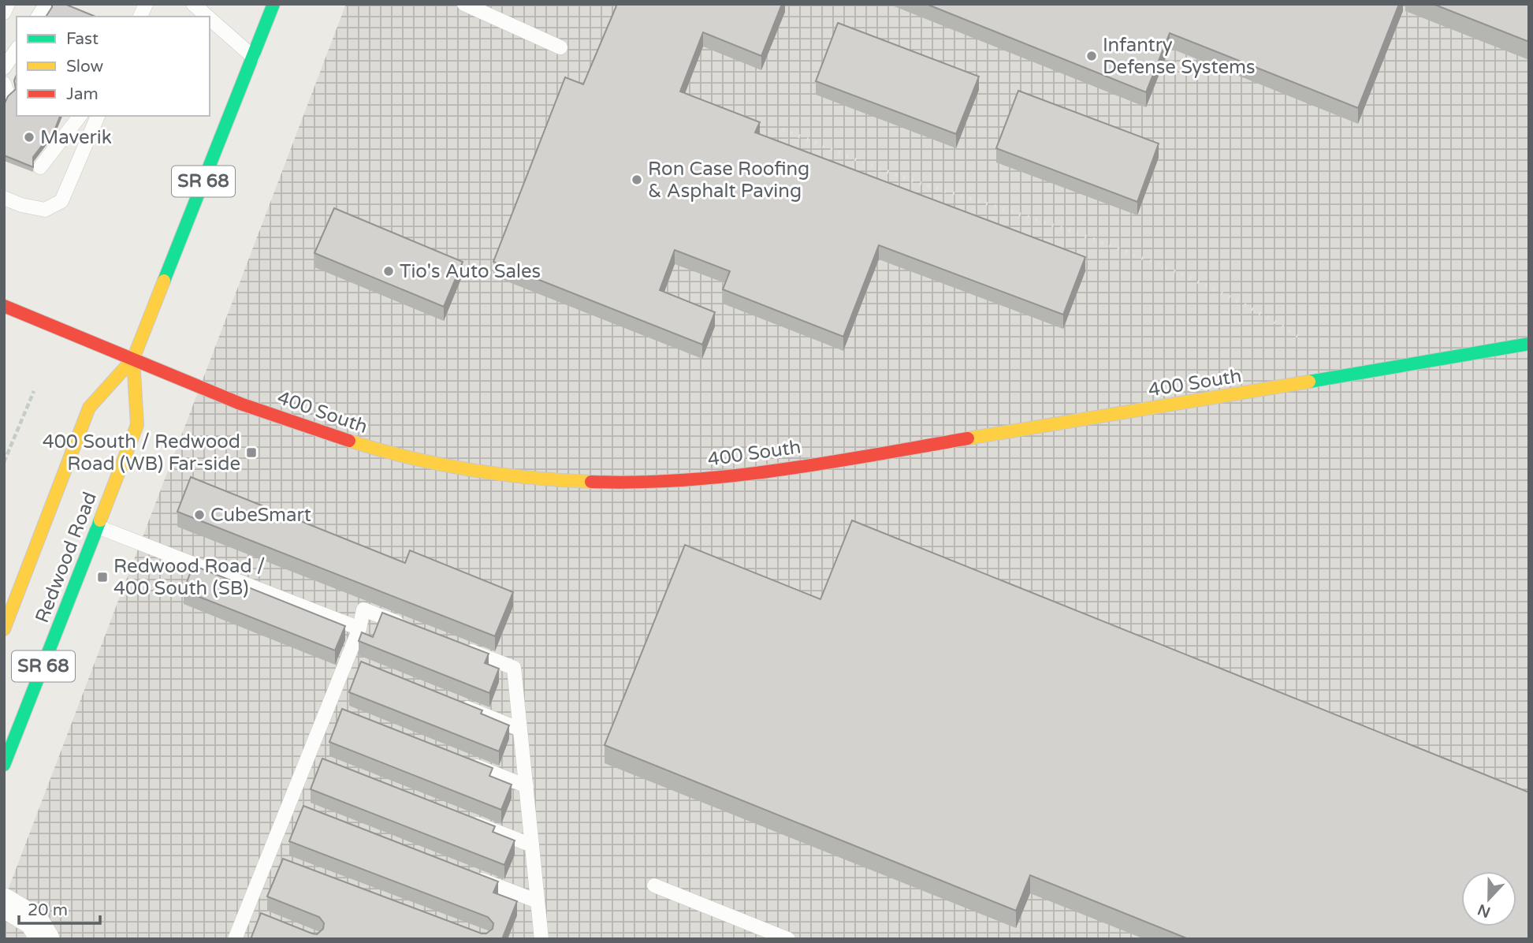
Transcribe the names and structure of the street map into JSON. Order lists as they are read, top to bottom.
{
  "streets": {
    "street": ["SR 68", "400 South", "Redwood Road"]
  },
  "crossings": [
    ["400 South", "Redwood Road"]
  ],
  "places": {
    "other": [
      "Infantry Defense Systems",
      "Maverik",
      "Ron Case Roofing & Asphalt Paving",
      "Tio's Auto Sales",
      "CubeSmart"
    ],
    "transit": ["400 South / Redwood Road (WB) Far-side", "Redwood Road / 400 South (SB)"]
  },
  "legend": ["Fast", "Slow", "Jam"],
  "scale_bar": "20 m",
  "north": "bottom"
}
